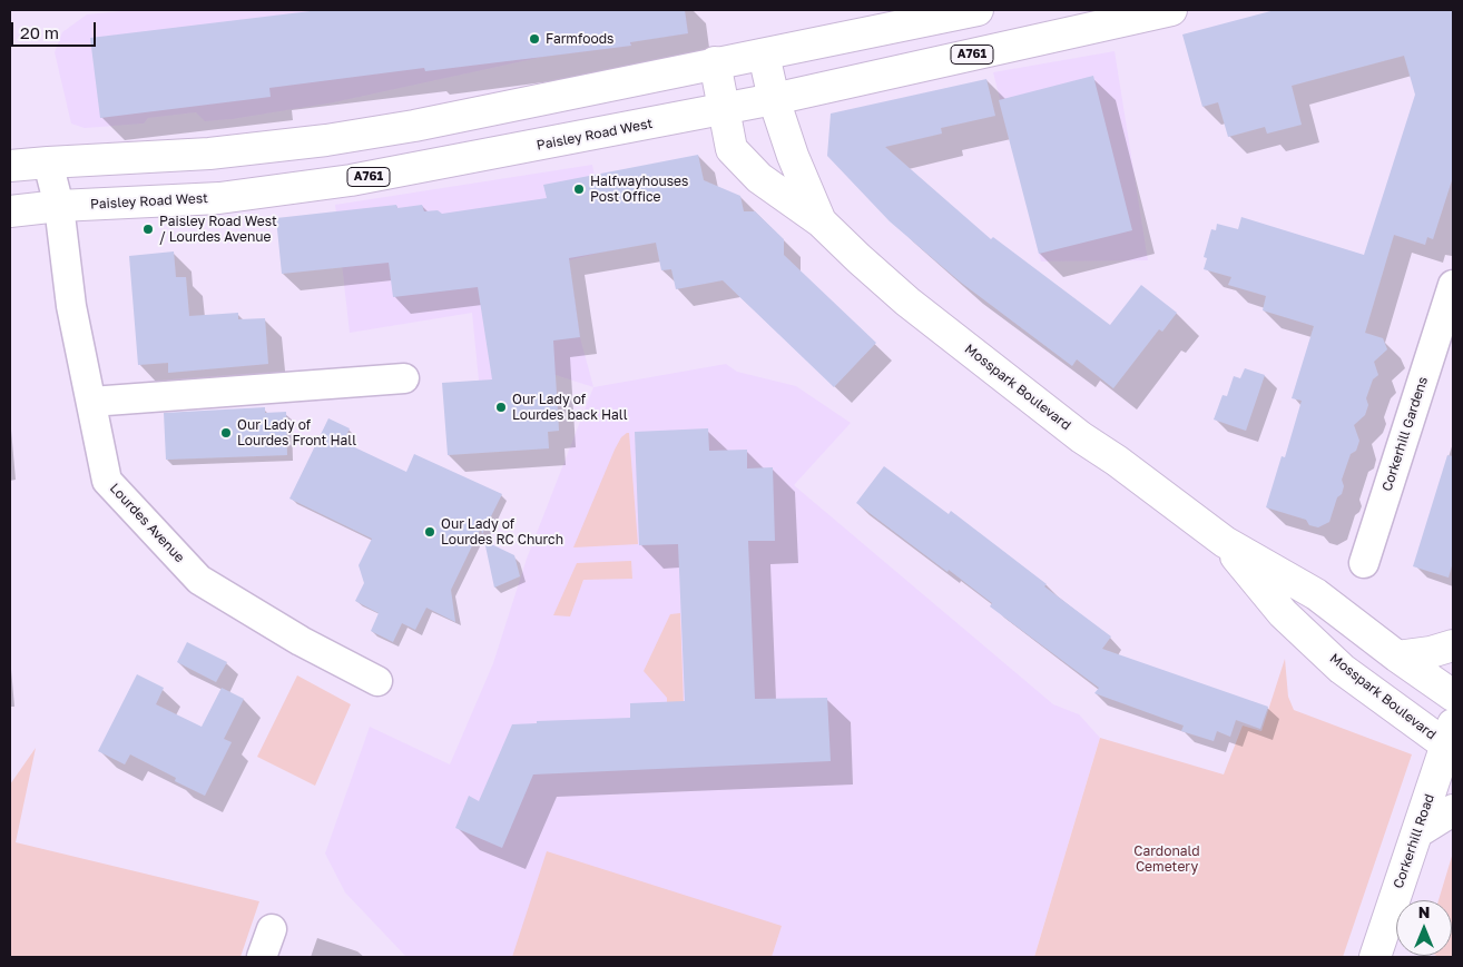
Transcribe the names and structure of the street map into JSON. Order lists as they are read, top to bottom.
{
  "streets": {
    "main road": [
      "A761",
      "Paisley Road West",
      "Mosspark Boulevard",
      "Corkerhill Road"
    ],
    "street": ["Corkerhill Gardens", "Lourdes Avenue"]
  },
  "crossings": [
    ["Paisley Road West", "Mosspark Boulevard"],
    ["Paisley Road West", "Lourdes Avenue"],
    ["Mosspark Boulevard", "Corkerhill Road"]
  ],
  "parks": ["Cardonald Cemetery"],
  "places": [
    "Farmfoods",
    "Halfwayhouses Post Office",
    "Paisley Road West / Lourdes Avenue",
    "Our Lady of Lourdes back Hall",
    "Our Lady of Lourdes Front Hall",
    "Our Lady of Lourdes RC Church"
  ],
  "scale_bar": "20 m",
  "north": "top"
}
